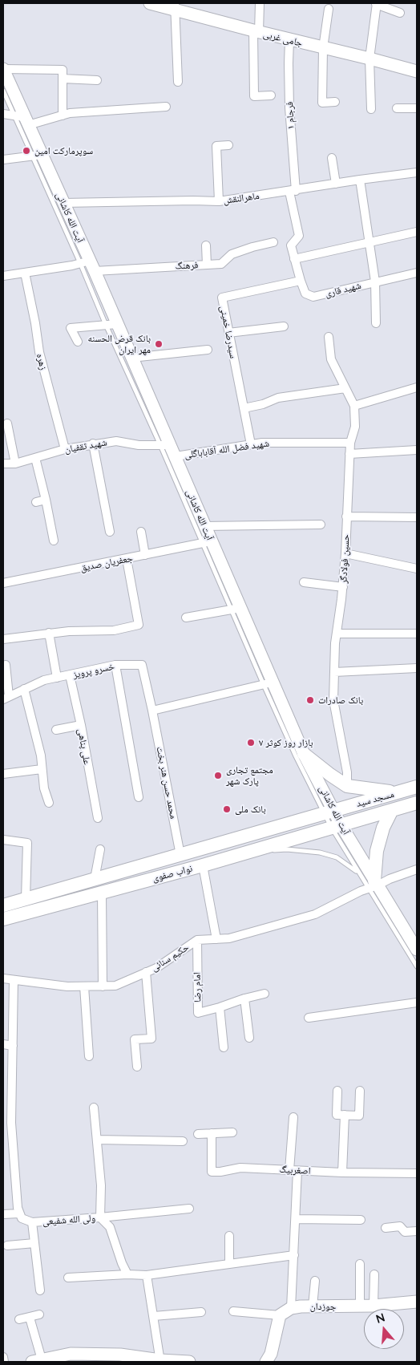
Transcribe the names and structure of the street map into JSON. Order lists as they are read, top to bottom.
{
  "streets": {
    "main road": [
      "جامی غربی",
      "آیت الله کاشانی",
      "مسجد سید",
      "نواب صفوی",
      "جوزدان"
    ],
    "street": [
      "فرجام ۱",
      "ماهرالنقش",
      "فرهنگ",
      "شهید قاری",
      "سیدرضا خمینی",
      "زهره",
      "شهید ثقفیان",
      "شهید فضل الله آقاباباگلی",
      "حسین فولادگر",
      "جعفریان صدیق",
      "خسرو پرویز",
      "علی پناهی",
      "محمد حسن هنر بخت",
      "حکیم سنائی",
      "امام رضا",
      "اصغربیگ",
      "ولی الله شفیعی"
    ]
  },
  "crossings": [
    ["جامی غربی", "فرجام ۱"],
    ["فرجام ۱", "ماهرالنقش"],
    ["فرجام ۱", "شهید قاری"],
    ["ماهرالنقش", "آیت الله کاشانی"],
    ["آیت الله کاشانی", "فرهنگ"],
    ["آیت الله کاشانی", "شهید ثقفیان"],
    ["آیت الله کاشانی", "شهید فضل الله آقاباباگلی"],
    ["آیت الله کاشانی", "جعفریان صدیق"],
    ["آیت الله کاشانی", "مسجد سید"],
    ["آیت الله کاشانی", "نواب صفوی"],
    ["آیت الله کاشانی", "حکیم سنائی"],
    ["فرهنگ", "زهره"],
    ["شهید قاری", "سیدرضا خمینی"],
    ["سیدرضا خمینی", "شهید فضل الله آقاباباگلی"],
    ["زهره", "شهید ثقفیان"],
    ["شهید ثقفیان", "شهید فضل الله آقاباباگلی"],
    ["شهید فضل الله آقاباباگلی", "حسین فولادگر"],
    ["خسرو پرویز", "علی پناهی"],
    ["خسرو پرویز", "محمد حسن هنر بخت"],
    ["محمد حسن هنر بخت", "نواب صفوی"],
    ["مسجد سید", "نواب صفوی"],
    ["حکیم سنائی", "امام رضا"]
  ],
  "places": [
    "سوپرمارکت امین",
    "بانک قرض الحسنه مهر ایران",
    "بانک صادرات",
    "بازار روز کوثر ۷",
    "مجتمع تجاری پارک شهر",
    "بانک ملی"
  ],
  "north": "top"
}
